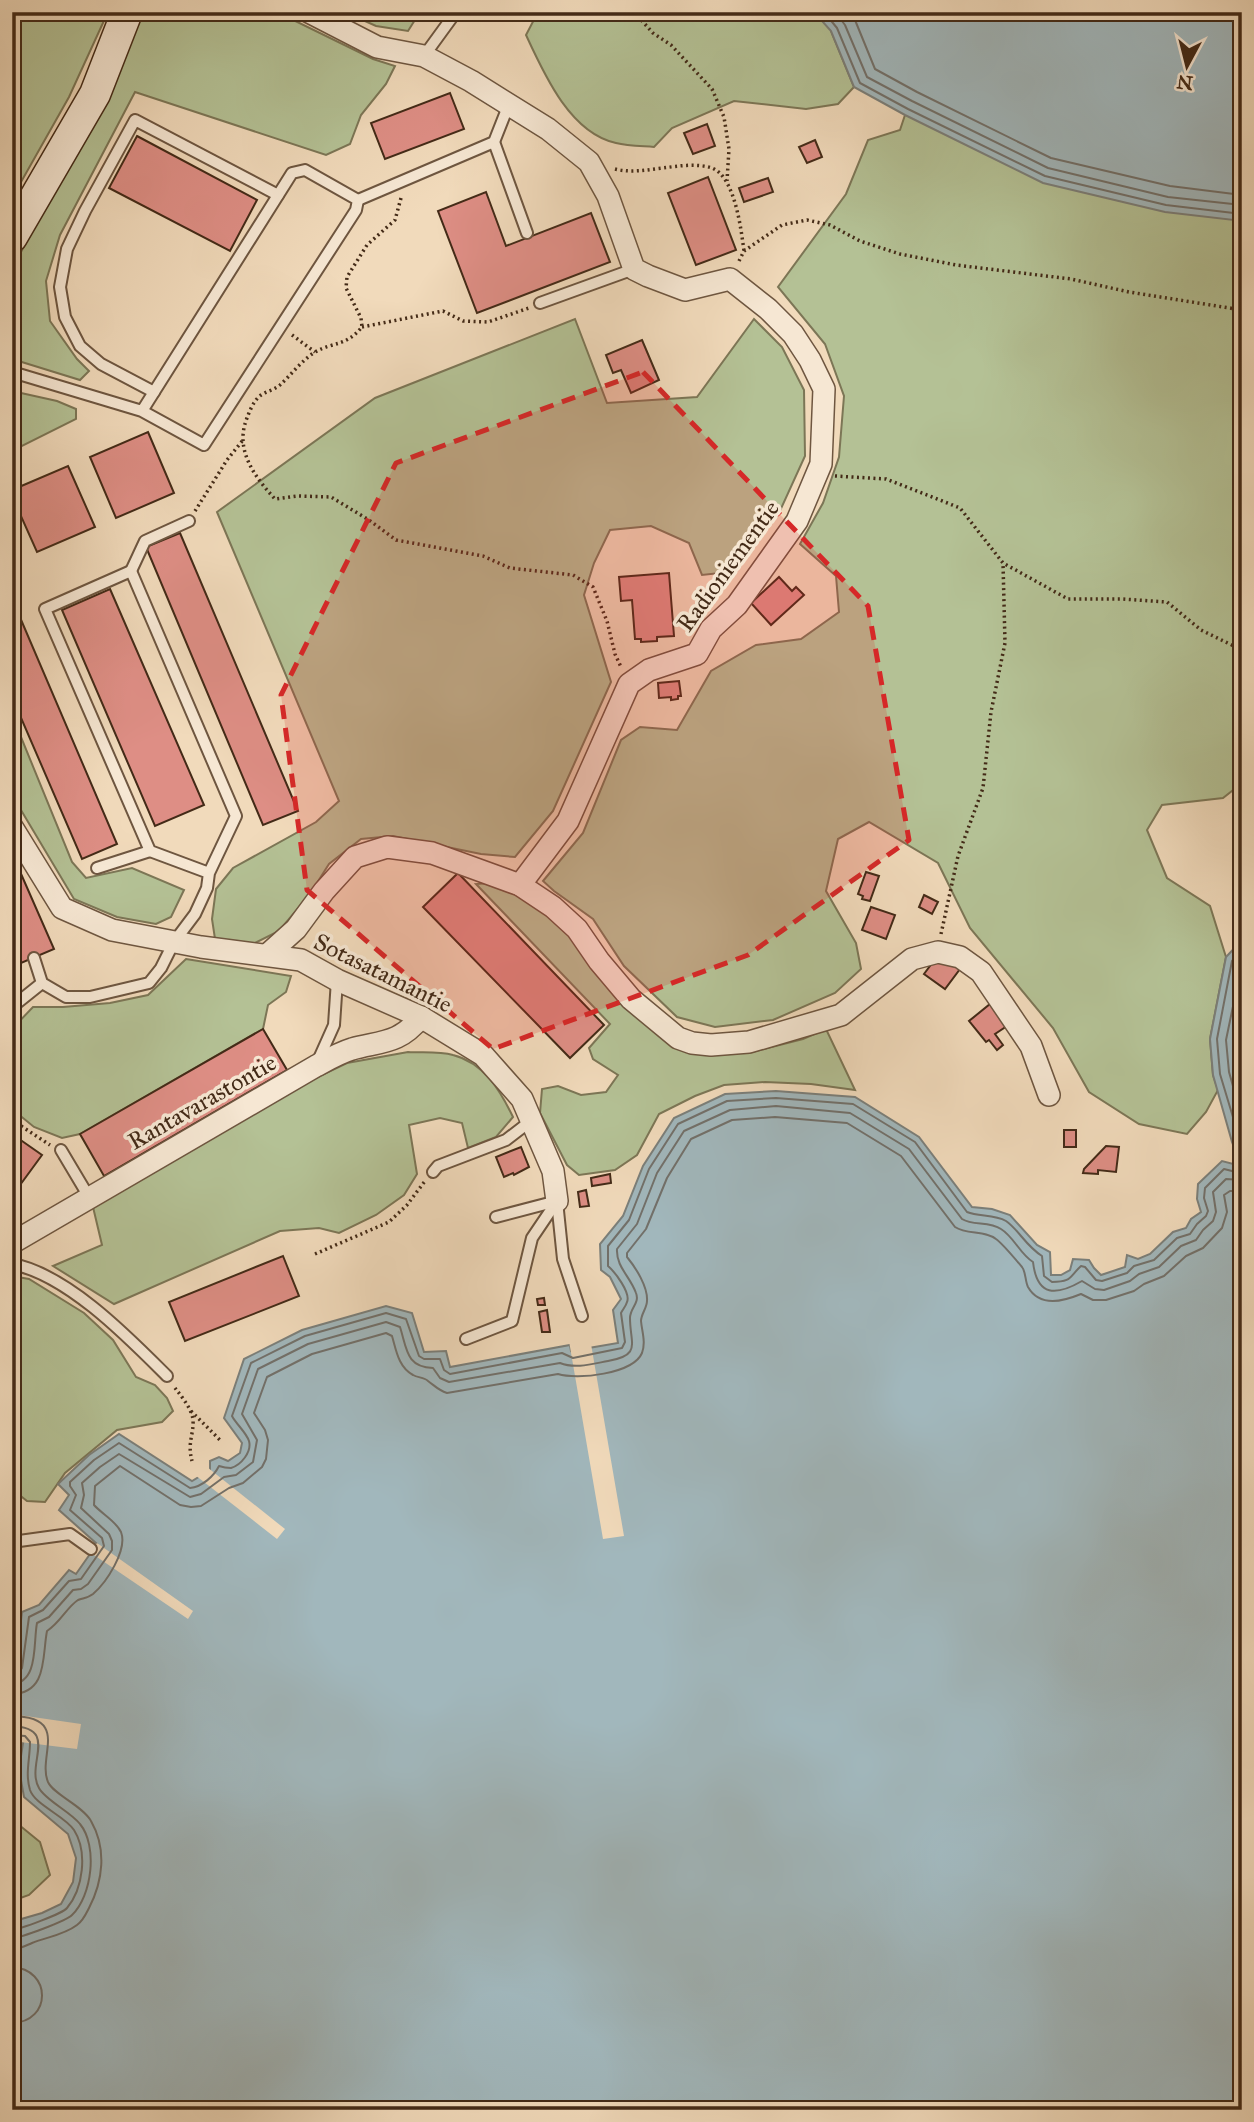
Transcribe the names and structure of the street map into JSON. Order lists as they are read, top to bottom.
{
  "streets": {
    "street": ["Radioniementie", "Sotasatamantie", "Rantavarastontie"]
  },
  "crossings": [
    ["Sotasatamantie", "Rantavarastontie"]
  ],
  "north": "bottom"
}
